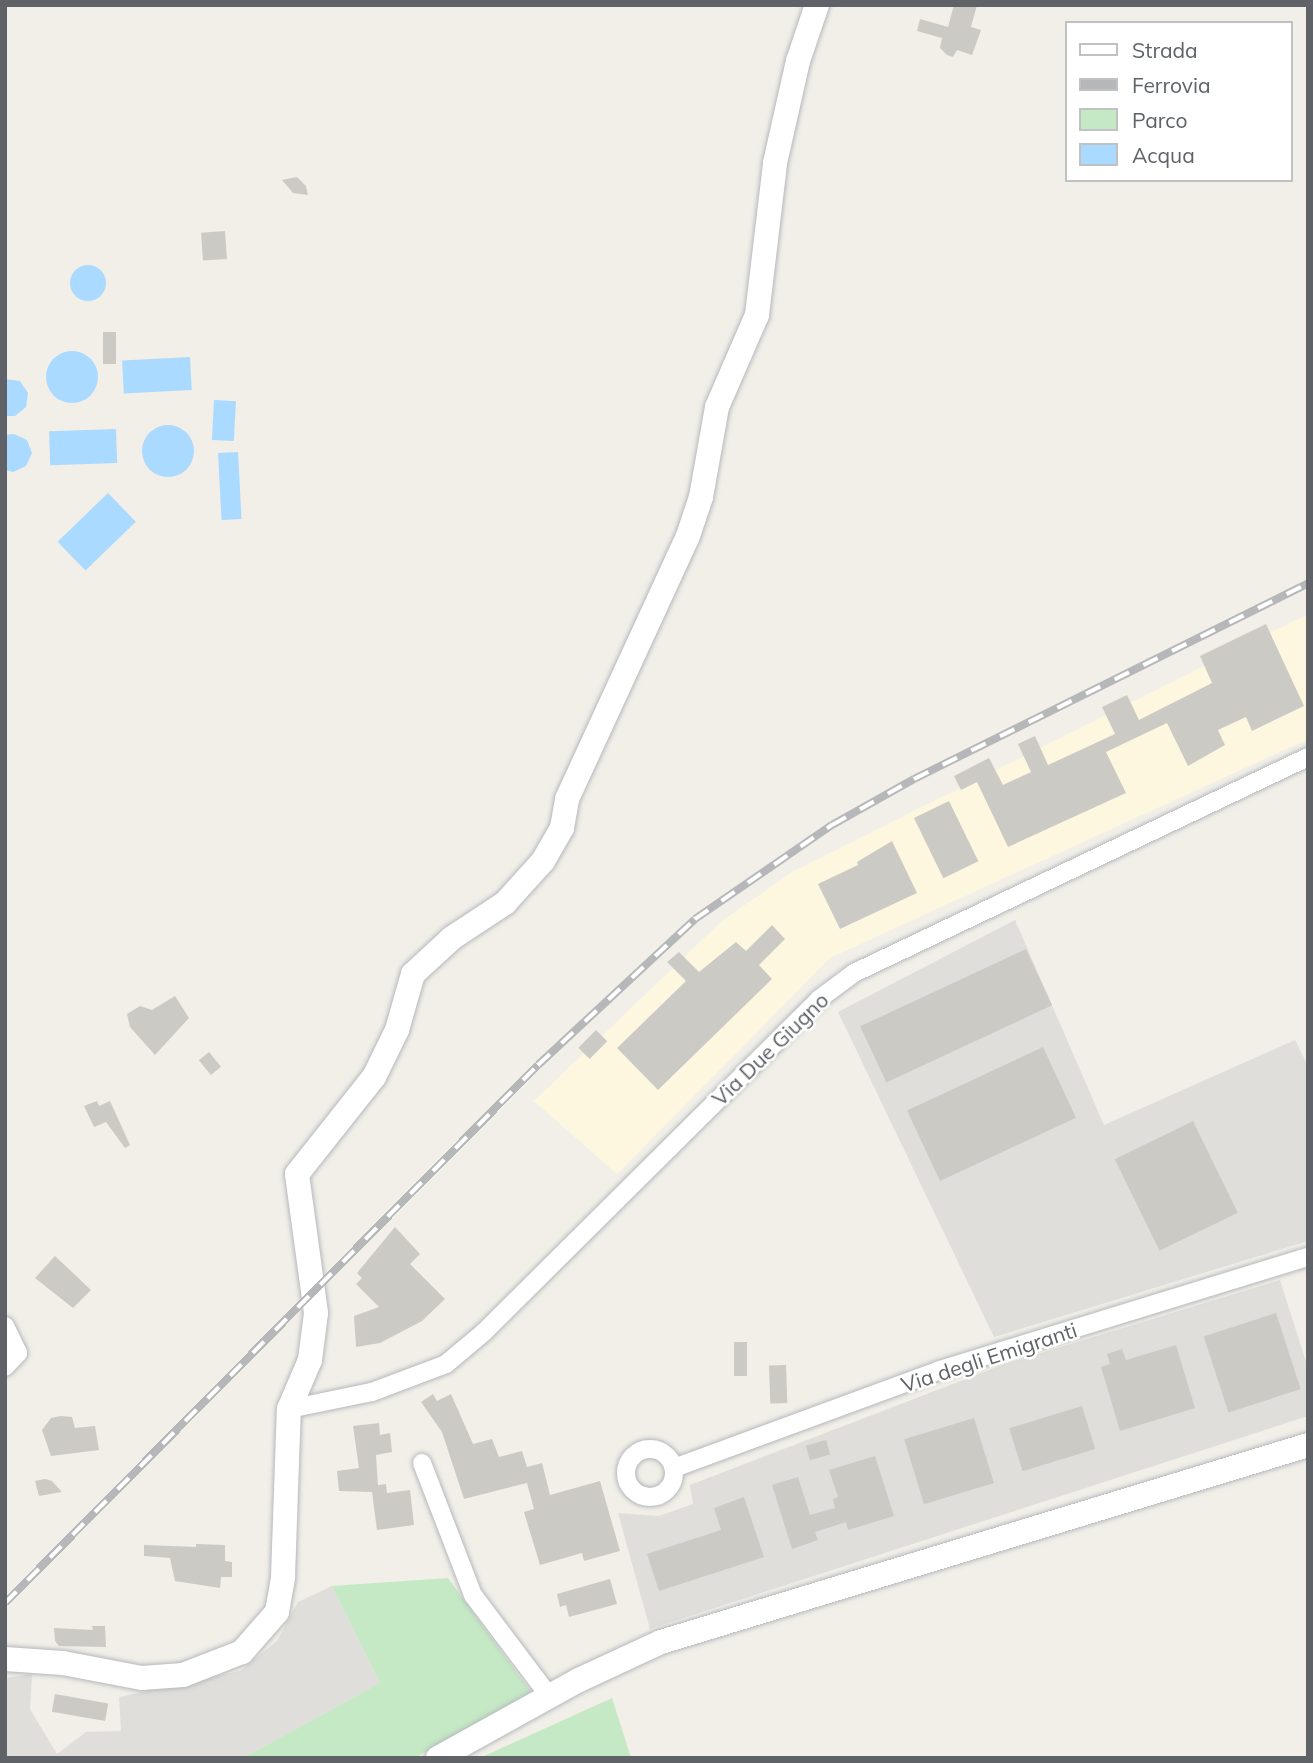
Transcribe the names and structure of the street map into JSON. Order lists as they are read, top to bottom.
{
  "streets": {
    "street": ["Via Due Giugno", "Via degli Emigranti"]
  },
  "legend": [
    "Strada",
    "Ferrovia",
    "Parco",
    "Acqua"
  ]
}
